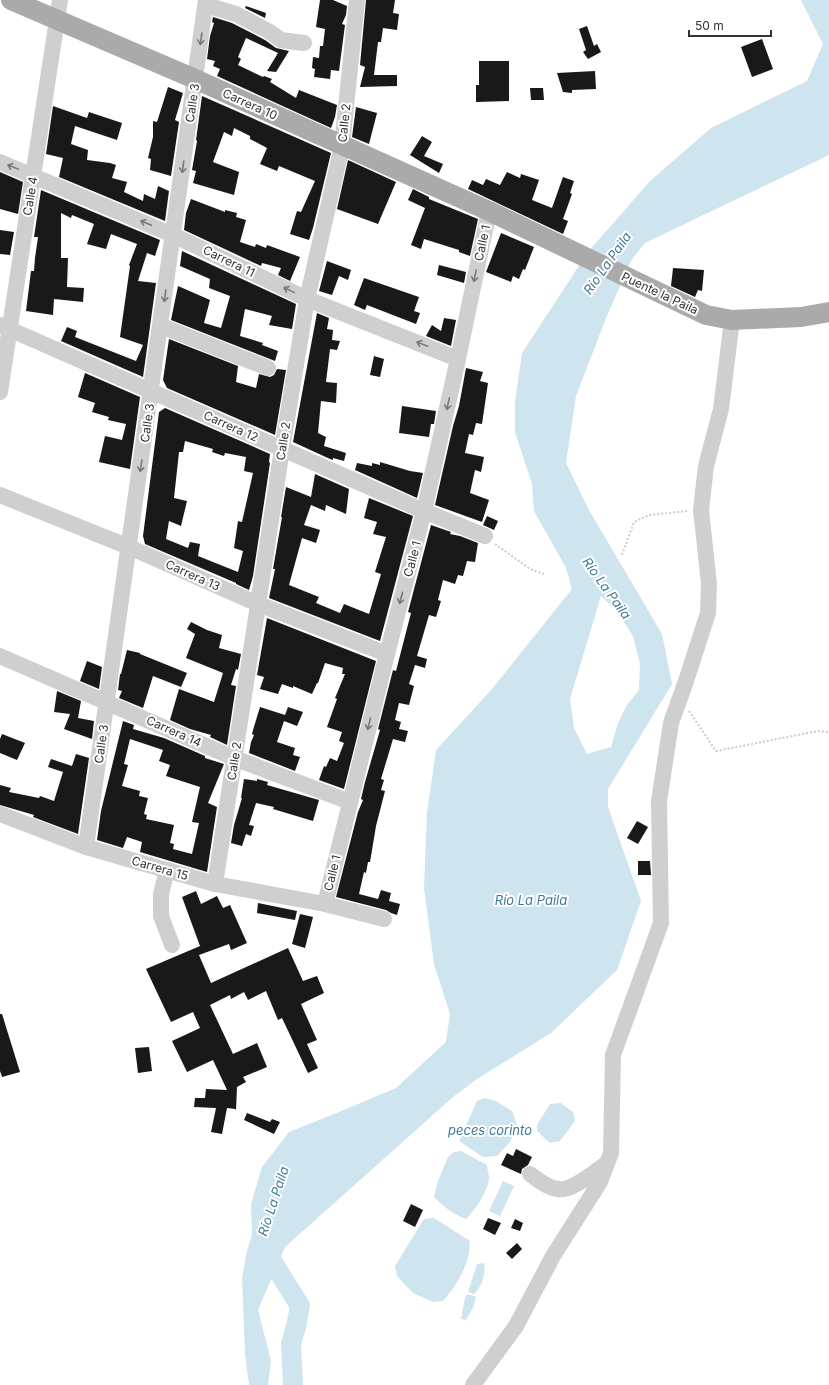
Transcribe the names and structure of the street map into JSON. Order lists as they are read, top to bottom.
{
  "streets": {
    "main road": ["Carrera 10", "Puente la Paila"],
    "street": [
      "Calle 3",
      "Calle 2",
      "Calle 4",
      "Calle 1",
      "Carrera 11",
      "Carrera 12",
      "Carrera 13",
      "Carrera 14",
      "Carrera 15"
    ]
  },
  "crossings": [
    ["Calle 3", "Carrera 10"],
    ["Calle 3", "Carrera 11"],
    ["Calle 3", "Carrera 12"],
    ["Calle 3", "Carrera 13"],
    ["Calle 3", "Carrera 14"],
    ["Calle 3", "Carrera 15"],
    ["Carrera 10", "Calle 2"],
    ["Carrera 10", "Calle 4"],
    ["Carrera 10", "Calle 1"],
    ["Carrera 10", "Puente la Paila"],
    ["Calle 2", "Carrera 11"],
    ["Calle 2", "Carrera 12"],
    ["Calle 2", "Carrera 13"],
    ["Calle 2", "Carrera 14"],
    ["Calle 2", "Carrera 15"],
    ["Calle 4", "Carrera 11"],
    ["Calle 4", "Carrera 12"],
    ["Calle 1", "Carrera 11"],
    ["Calle 1", "Puente la Paila"],
    ["Calle 1", "Carrera 12"],
    ["Calle 1", "Carrera 13"],
    ["Calle 1", "Carrera 14"],
    ["Calle 1", "Carrera 15"]
  ],
  "one_way": ["Calle 3", "Calle 1", "Carrera 11"],
  "water": ["Río La Paila", "peces corinto"],
  "scale_bar": "50 m"
}
